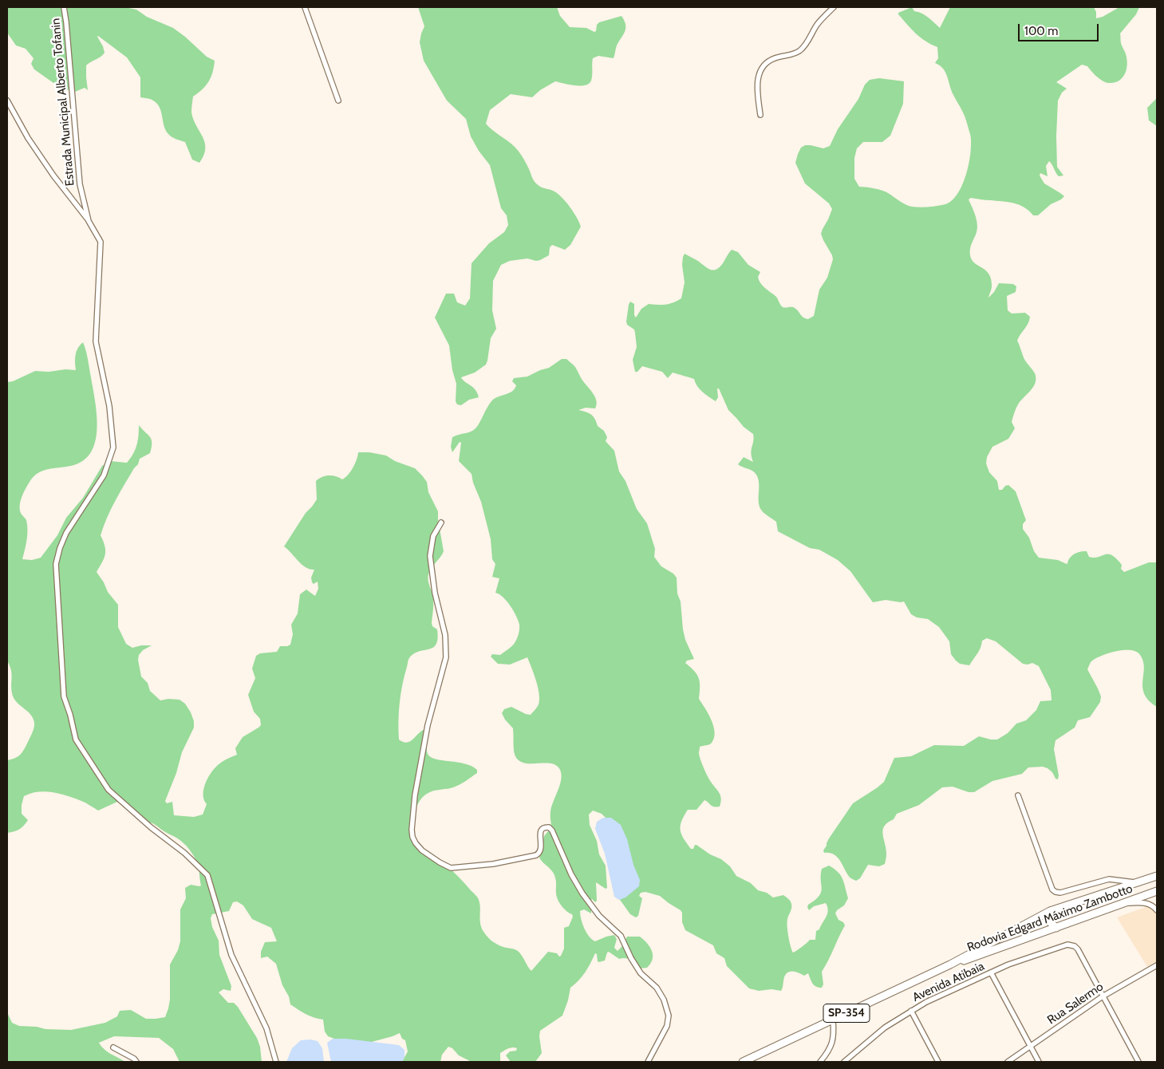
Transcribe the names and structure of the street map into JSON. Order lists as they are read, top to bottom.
{
  "streets": {
    "main road": ["Rodovia Edgard Máximo Zambotto", "SP-354"],
    "street": ["Estrada Municipal Alberto Tofanin", "Avenida Atibaia", "Rua Salermo"]
  },
  "crossings": [
    ["Avenida Atibaia", "Rua Salermo"]
  ],
  "scale_bar": "100 m"
}
